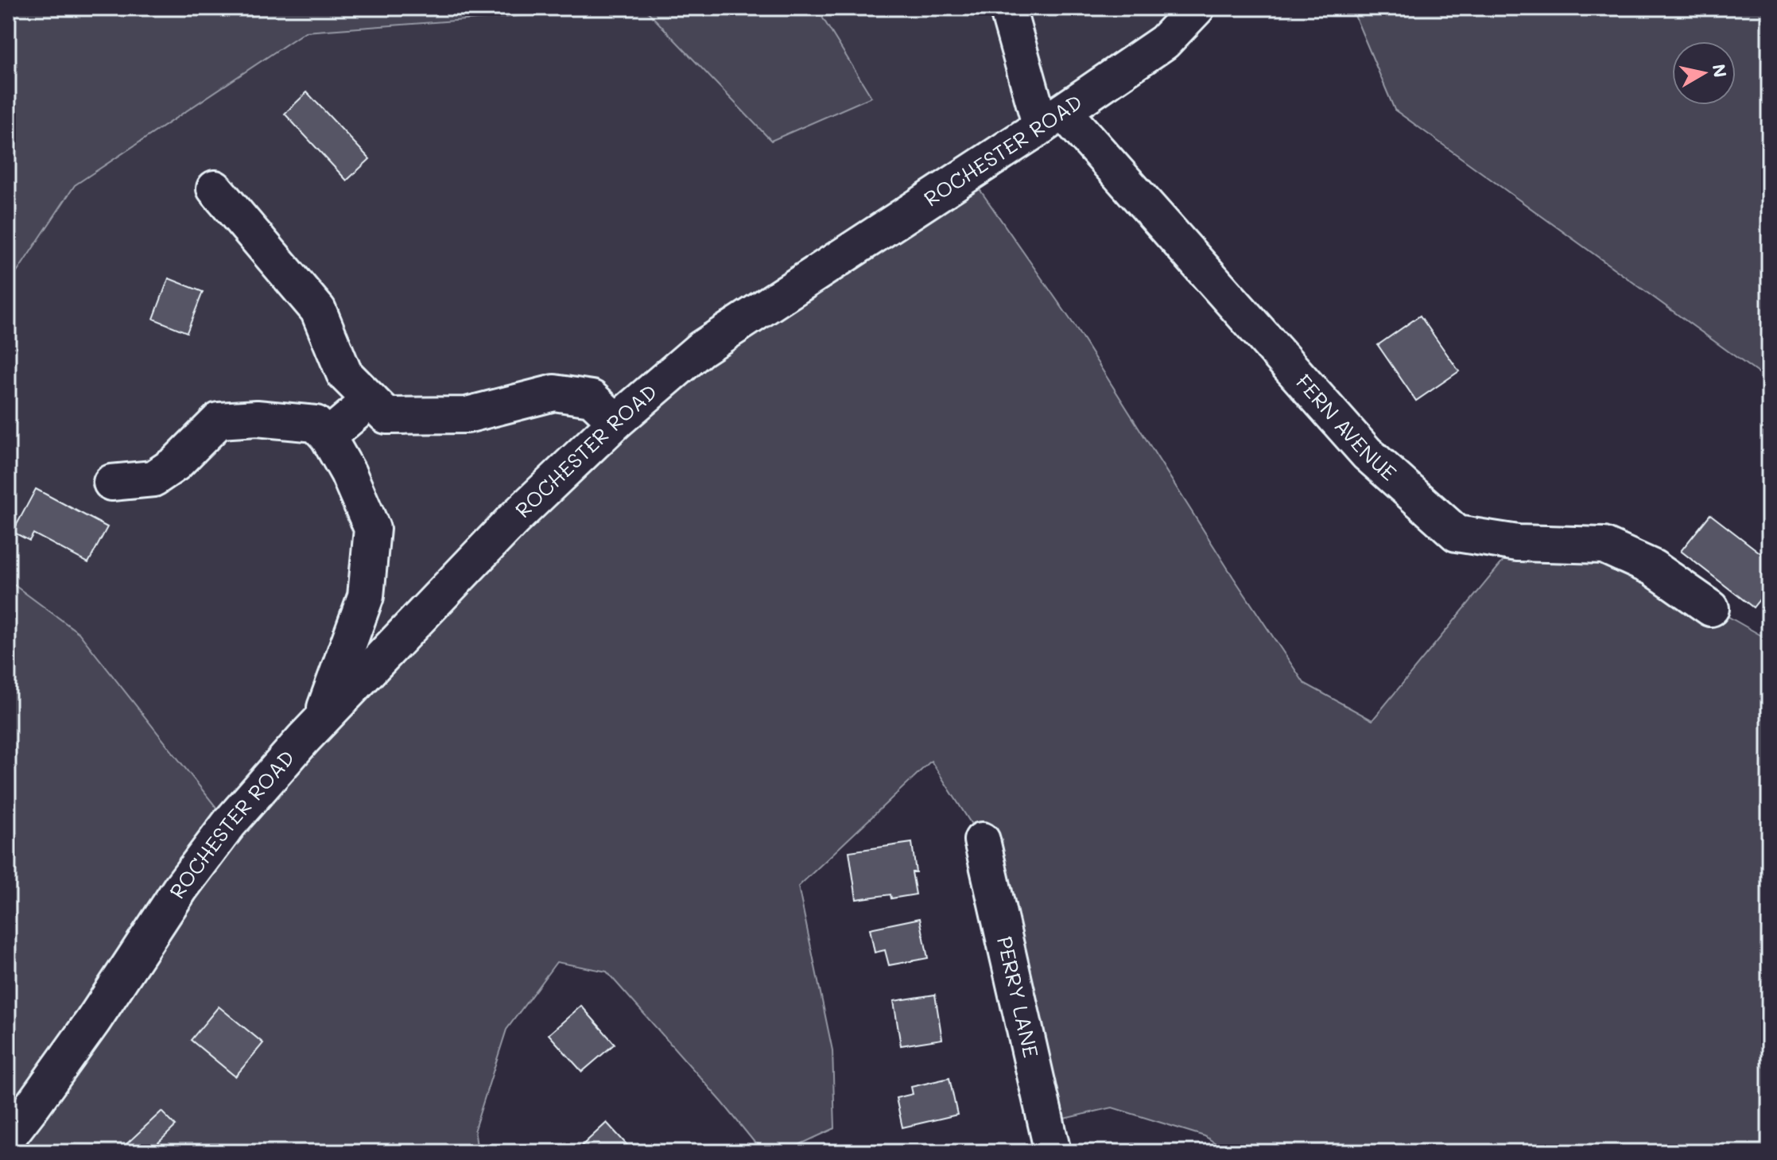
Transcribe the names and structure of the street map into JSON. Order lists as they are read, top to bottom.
{
  "streets": {
    "street": ["ROCHESTER ROAD", "FERN AVENUE", "PERRY LANE"]
  },
  "crossings": [
    ["ROCHESTER ROAD", "FERN AVENUE"]
  ],
  "north": "right"
}
